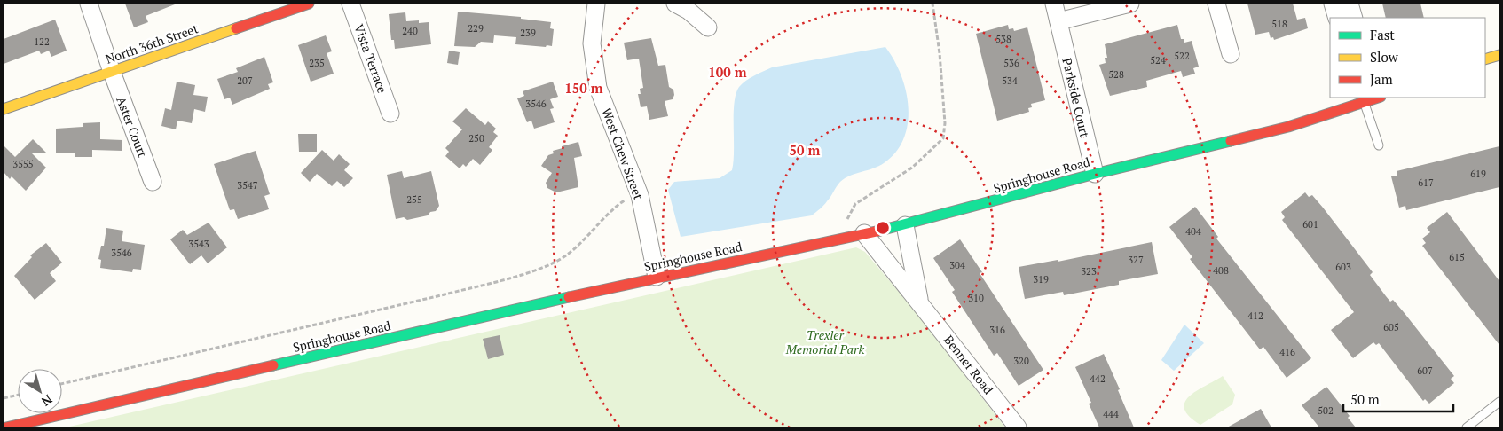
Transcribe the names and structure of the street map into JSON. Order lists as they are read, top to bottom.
{
  "streets": {
    "street": [
      "North 36th Street",
      "Vista Terrace",
      "Parkside Court",
      "Aster Court",
      "West Chew Street",
      "Springhouse Road",
      "Benner Road"
    ]
  },
  "crossings": [
    ["North 36th Street", "Aster Court"],
    ["Parkside Court", "Springhouse Road"],
    ["West Chew Street", "Springhouse Road"],
    ["Springhouse Road", "Benner Road"]
  ],
  "parks": ["Trexler Memorial Park"],
  "house_numbers": [
    "518",
    "229",
    "240",
    "239",
    "538",
    "122",
    "522",
    "524",
    "235",
    "536",
    "528",
    "207",
    "534",
    "3546",
    "250",
    "3555",
    "619",
    "617",
    "3547",
    "255",
    "601",
    "404",
    "3543",
    "3546",
    "615",
    "327",
    "304",
    "603",
    "408",
    "323",
    "319",
    "310",
    "412",
    "605",
    "316",
    "416",
    "320",
    "607",
    "442",
    "502",
    "444"
  ],
  "legend": ["Fast", "Slow", "Jam"],
  "scale_bar": "50 m",
  "north": "bottom right",
  "rings": ["100 m", "150 m", "50 m"]
}
